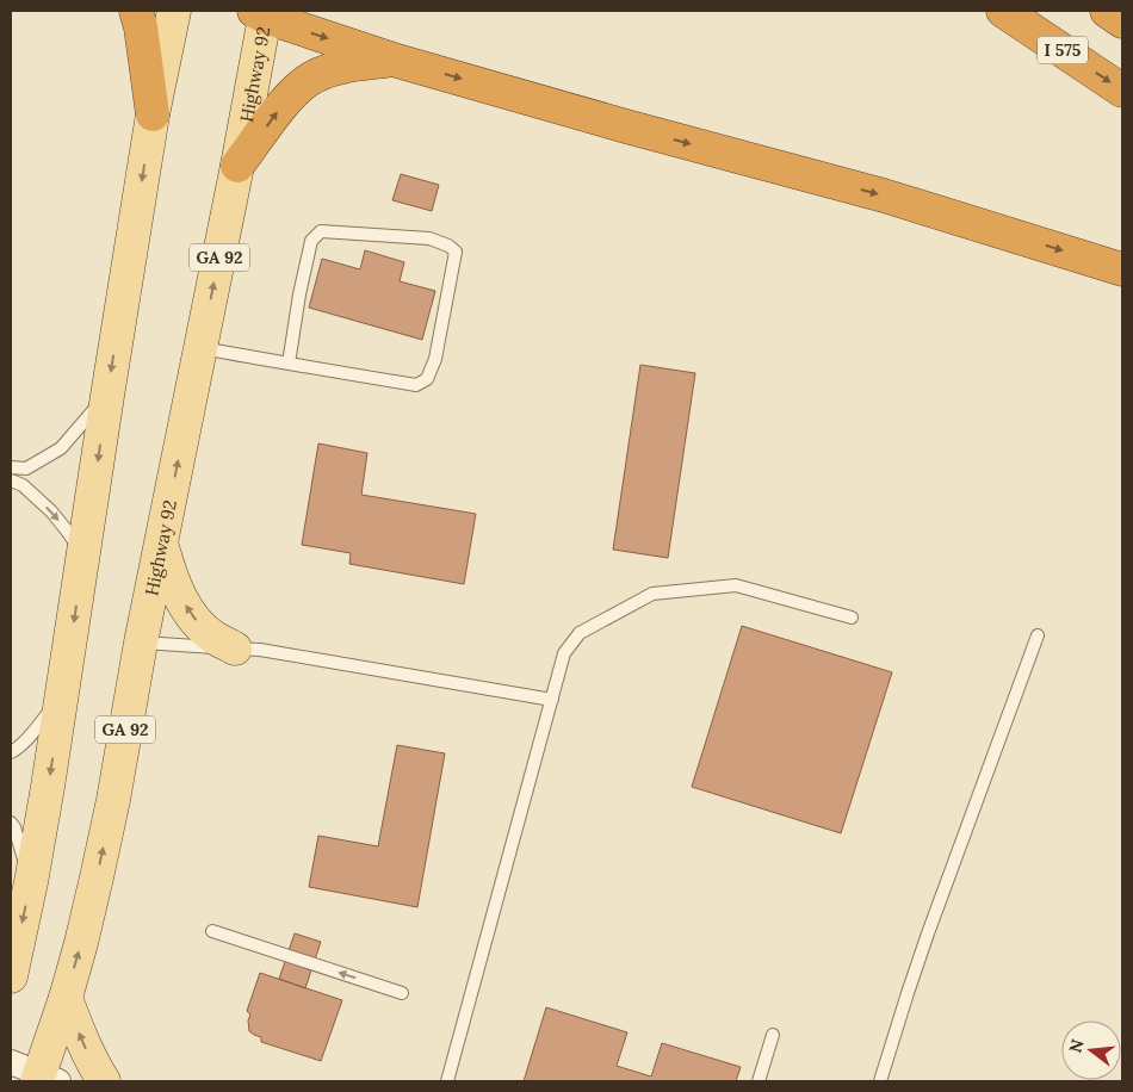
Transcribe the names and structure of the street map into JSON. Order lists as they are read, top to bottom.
{
  "streets": {
    "highway": ["I 575"],
    "main road": ["Highway 92", "GA 92"]
  },
  "north": "left"
}
